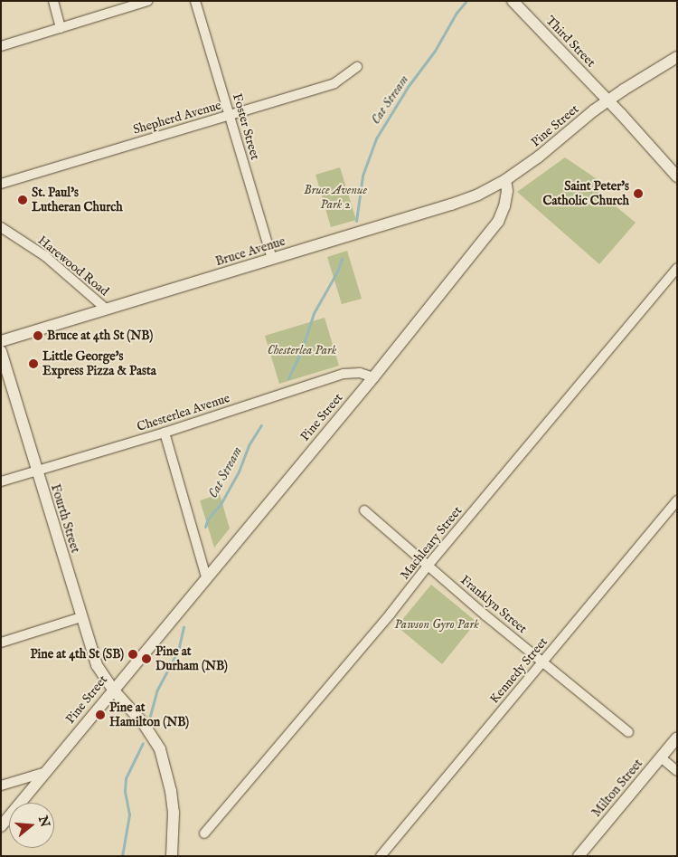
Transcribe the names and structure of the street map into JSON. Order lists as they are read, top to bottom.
{
  "streets": {
    "street": [
      "Third Street",
      "Shepherd Avenue",
      "Pine Street",
      "Foster Street",
      "Bruce Avenue",
      "Harewood Road",
      "Chesterlea Avenue",
      "Fourth Street",
      "Machleary Street",
      "Franklyn Street",
      "Kennedy Street",
      "Milton Street"
    ]
  },
  "crossings": [
    ["Third Street", "Pine Street"],
    ["Shepherd Avenue", "Foster Street"],
    ["Pine Street", "Bruce Avenue"],
    ["Pine Street", "Chesterlea Avenue"],
    ["Pine Street", "Fourth Street"],
    ["Foster Street", "Bruce Avenue"],
    ["Bruce Avenue", "Harewood Road"],
    ["Chesterlea Avenue", "Fourth Street"],
    ["Machleary Street", "Franklyn Street"],
    ["Franklyn Street", "Kennedy Street"]
  ],
  "water": ["Cat Stream"],
  "parks": ["Bruce Avenue Park 2", "Chesterlea Park", "Pawson Gyro Park"],
  "places": [
    "Saint Peter's Catholic Church",
    "St. Paul's Lutheran Church",
    "Bruce at 4th St (NB)",
    "Little George's Express Pizza & Pasta",
    "Pine at 4th St (SB)",
    "Pine at Durham (NB)",
    "Pine at Hamilton (NB)"
  ],
  "north": "right"
}
